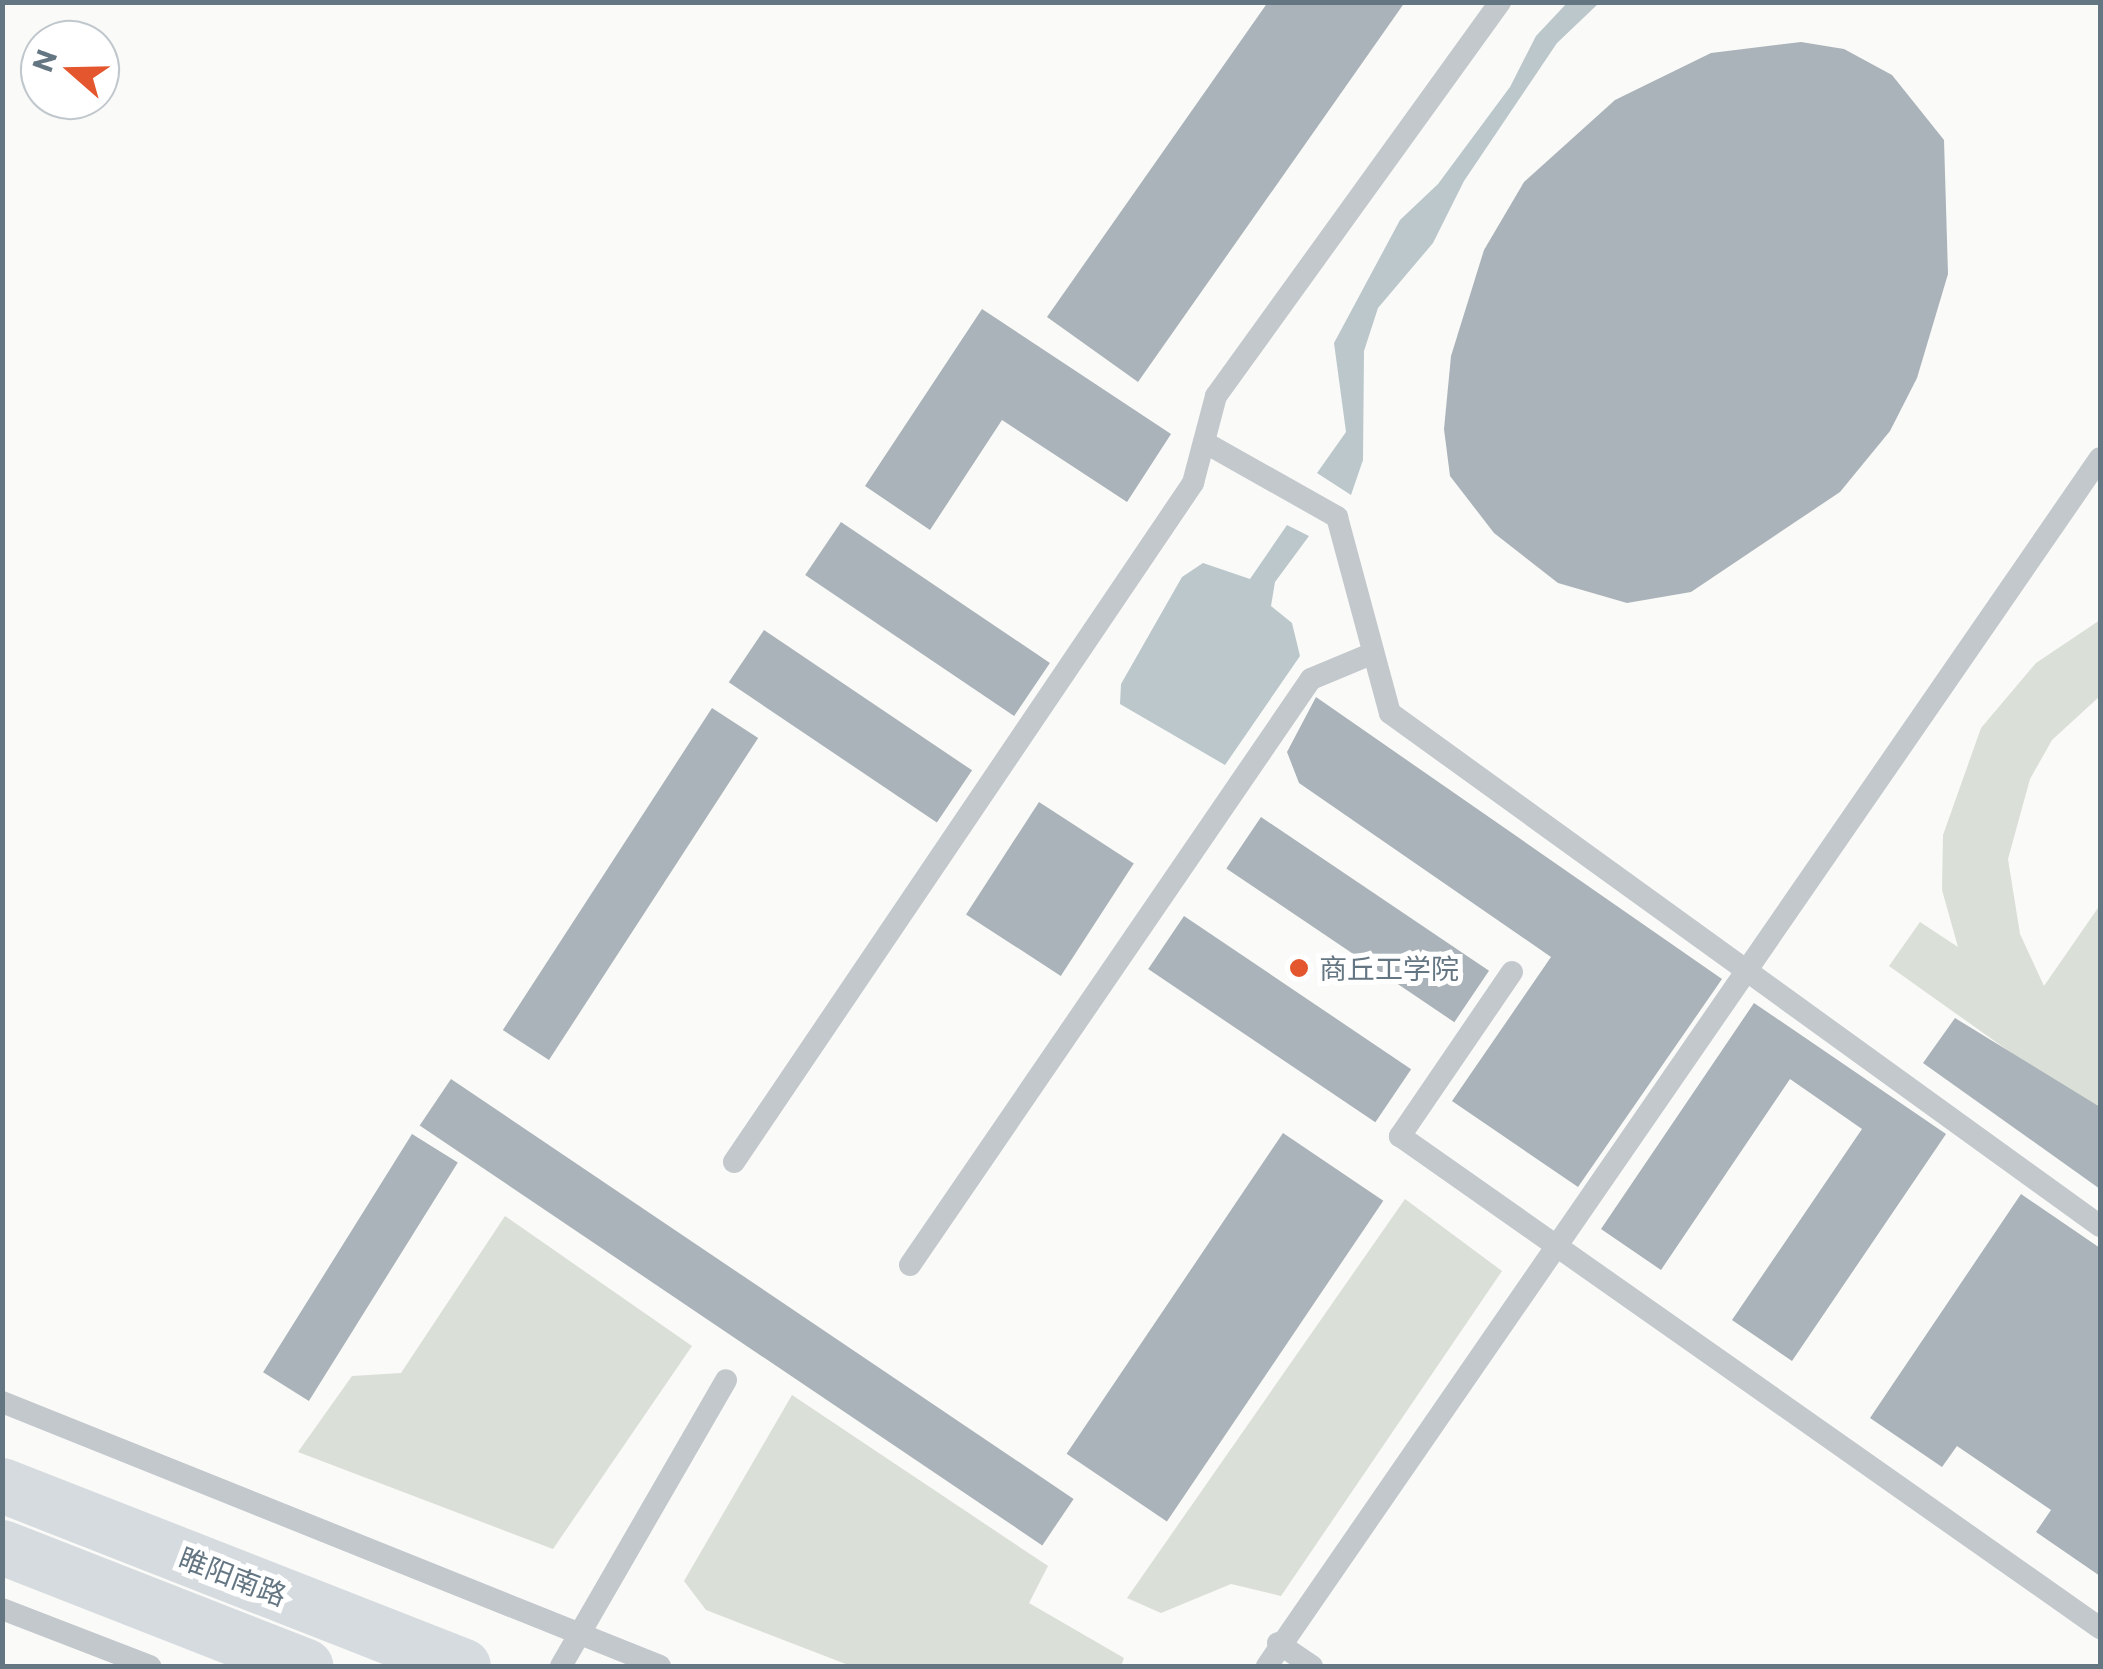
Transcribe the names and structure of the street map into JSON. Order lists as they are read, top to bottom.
{
  "streets": {
    "main road": ["睢阳南路"]
  },
  "places": ["商丘工学院"],
  "north": "left"
}
